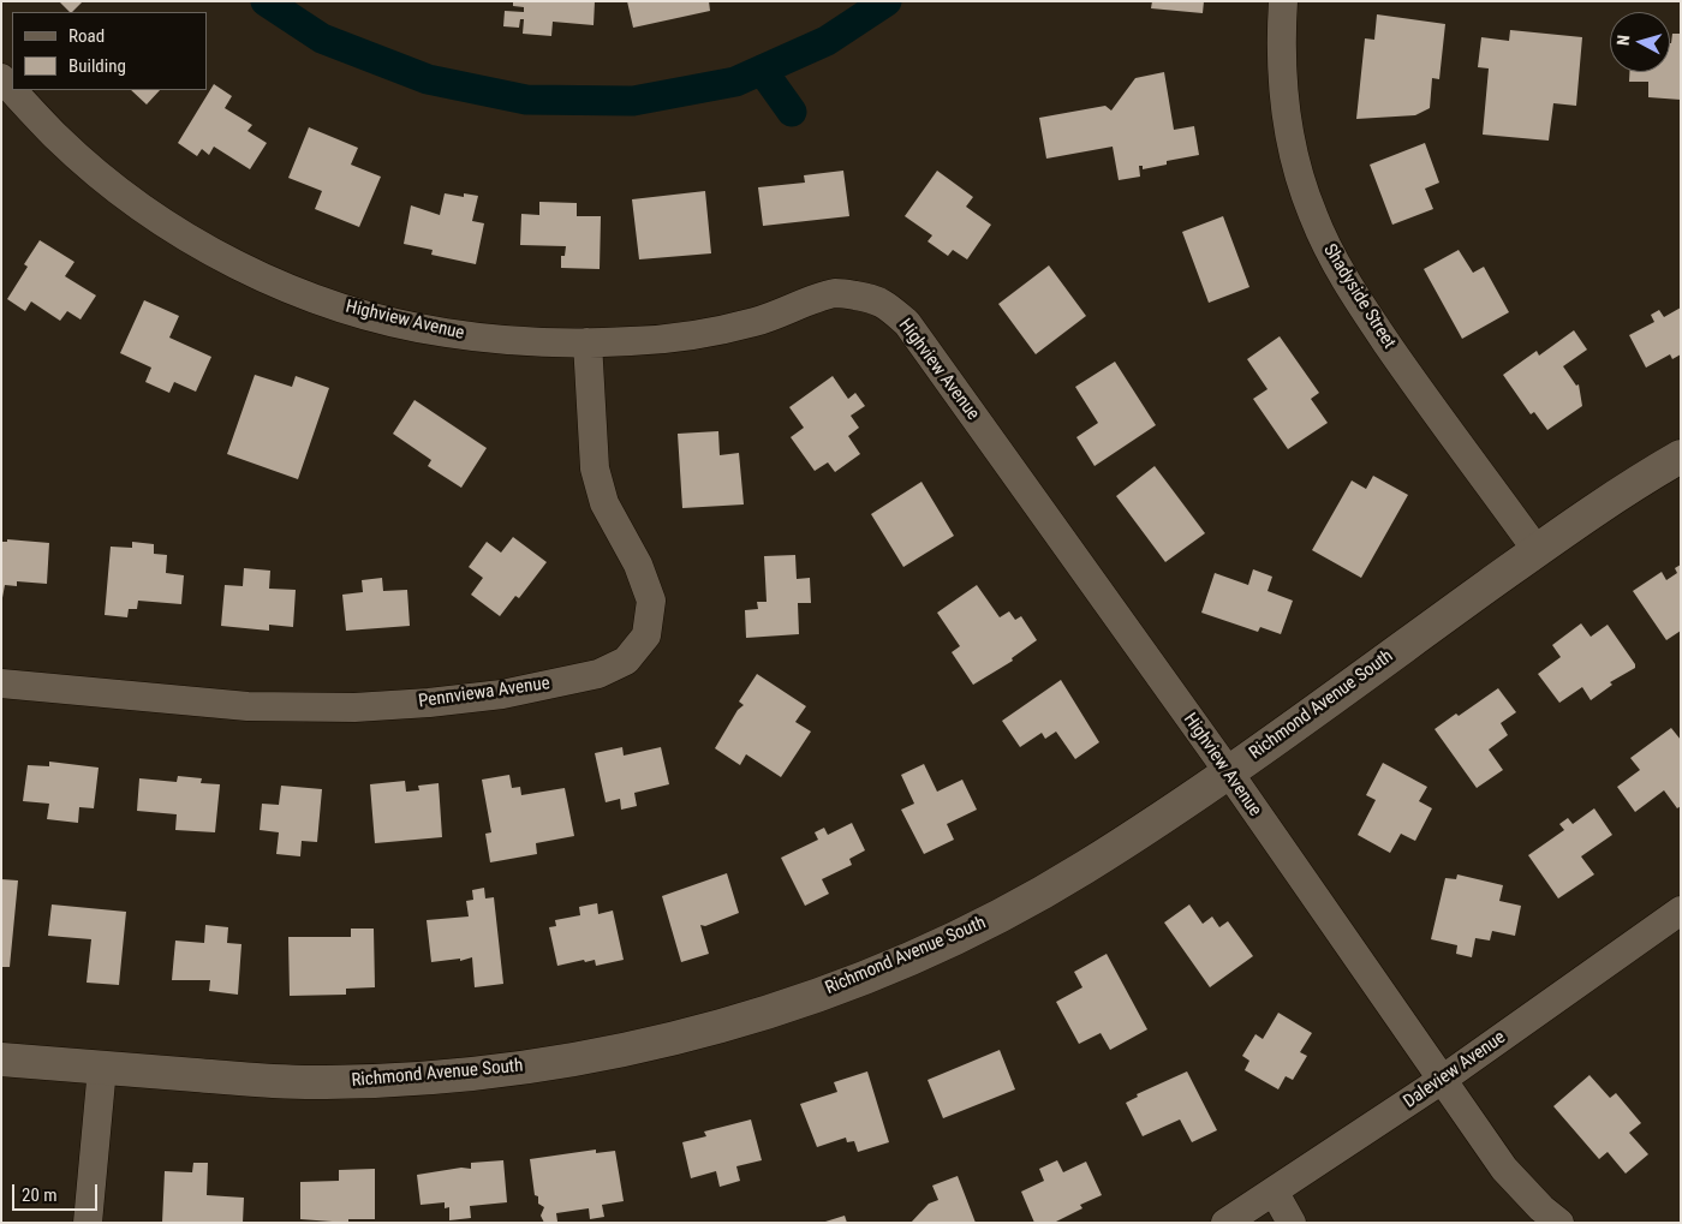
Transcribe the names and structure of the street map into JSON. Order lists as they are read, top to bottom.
{
  "streets": {
    "street": [
      "Shadyside Street",
      "Highview Avenue",
      "Pennviewa Avenue",
      "Richmond Avenue South",
      "Daleview Avenue"
    ]
  },
  "crossings": [
    ["Shadyside Street", "Richmond Avenue South"],
    ["Highview Avenue", "Pennviewa Avenue"],
    ["Highview Avenue", "Richmond Avenue South"],
    ["Highview Avenue", "Daleview Avenue"]
  ],
  "legend": ["Road", "Building"],
  "scale_bar": "20 m",
  "north": "left"
}
